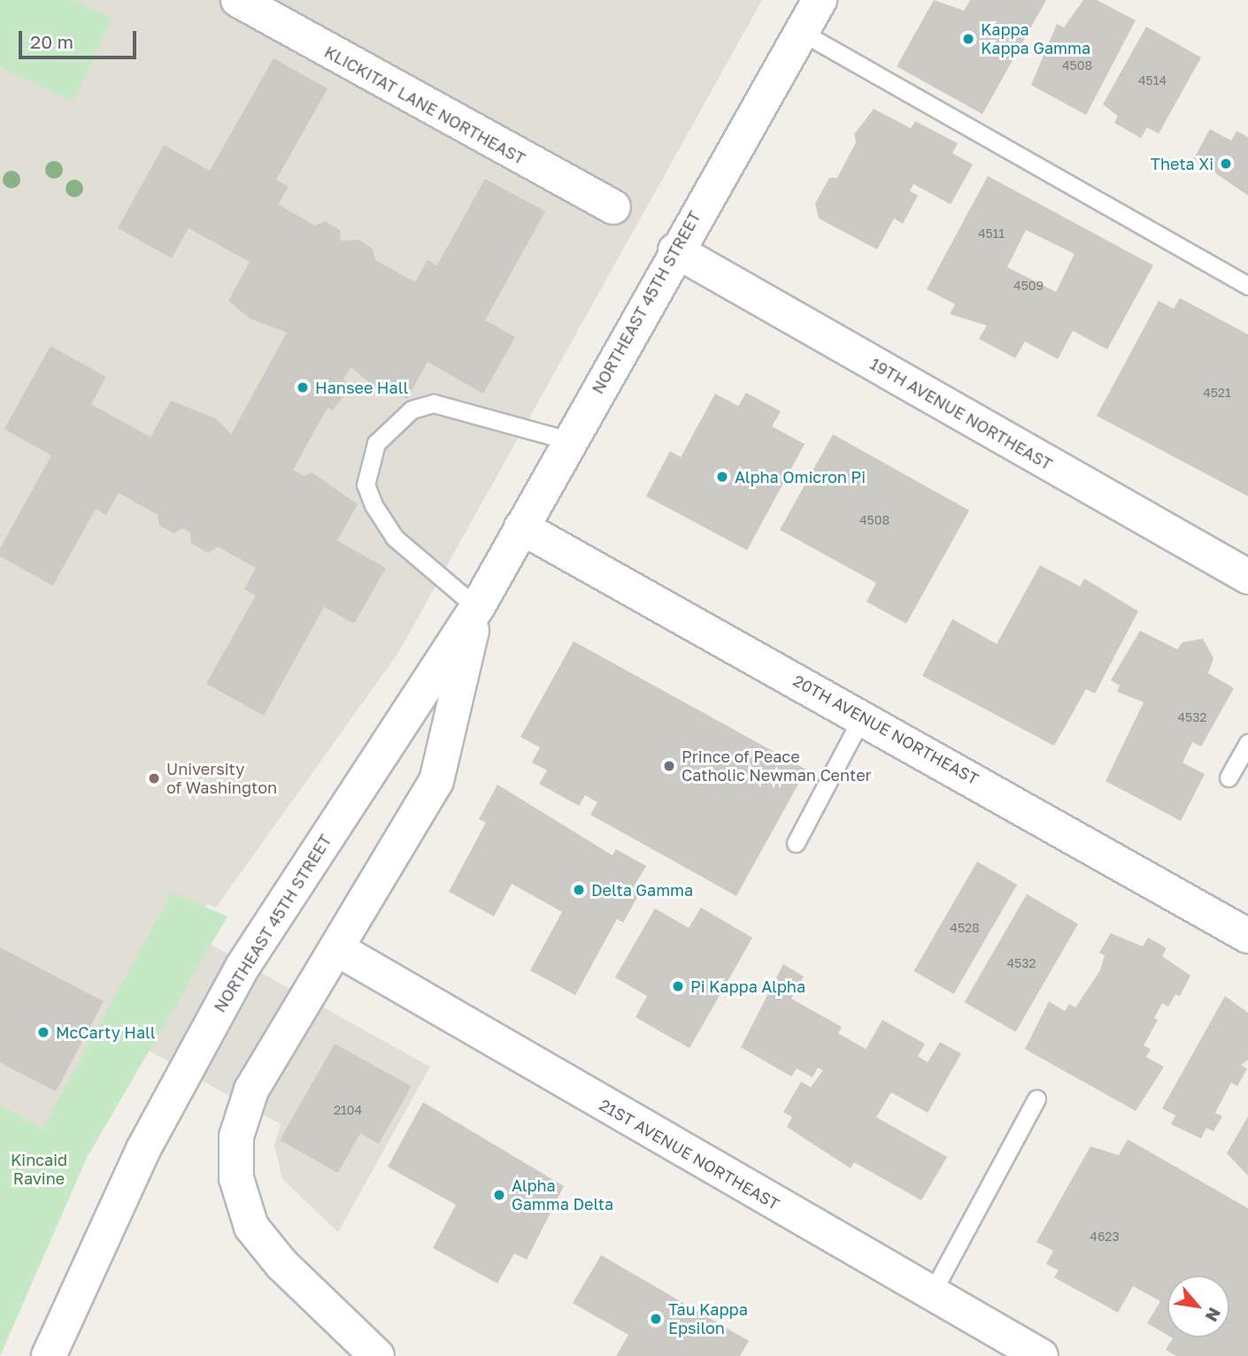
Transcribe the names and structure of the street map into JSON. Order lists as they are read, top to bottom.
{
  "streets": {
    "street": [
      "KLICKITAT LANE NORTHEAST",
      "NORTHEAST 45TH STREET",
      "19TH AVENUE NORTHEAST",
      "20TH AVENUE NORTHEAST",
      "21ST AVENUE NORTHEAST"
    ]
  },
  "crossings": [
    ["NORTHEAST 45TH STREET", "19TH AVENUE NORTHEAST"],
    ["NORTHEAST 45TH STREET", "20TH AVENUE NORTHEAST"],
    ["NORTHEAST 45TH STREET", "21ST AVENUE NORTHEAST"]
  ],
  "parks": ["Kincaid Ravine"],
  "places": [
    "Kappa Kappa Gamma",
    "Theta Xi",
    "Hansee Hall",
    "Alpha Omicron Pi",
    "Prince of Peace Catholic Newman Center",
    "University of Washington",
    "Delta Gamma",
    "Pi Kappa Alpha",
    "McCarty Hall",
    "Alpha Gamma Delta",
    "Tau Kappa Epsilon"
  ],
  "house_numbers": [
    "4508",
    "4514",
    "4511",
    "4509",
    "4521",
    "4508",
    "4532",
    "4528",
    "4532",
    "2104",
    "4623"
  ],
  "scale_bar": "20 m",
  "north": "bottom right"
}
